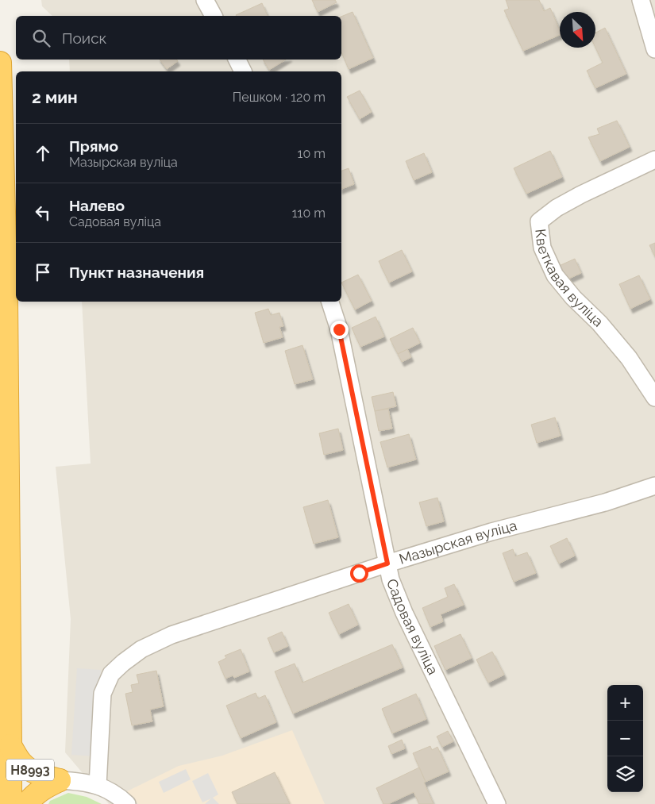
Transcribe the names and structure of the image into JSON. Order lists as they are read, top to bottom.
{
  "streets": {
    "highway": ["Н8993"],
    "street": ["Кветкавая вуліца", "Мазырская вуліца", "Садовая вуліца"]
  },
  "crossings": [
    ["Мазырская вуліца", "Садовая вуліца"],
    ["Мазырская вуліца", "Н8993"]
  ],
  "north": "bottom right",
  "page": {
    "search": "Поиск",
    "heading": ["2 мин", "Пешком · 120 m"],
    "list": [
      ["Прямо", "Мазырская вуліца", "10 m"],
      ["Налево", "Садовая вуліца", "110 m"],
      "Пункт назначения"
    ],
    "map_buttons": ["+", "−"]
  }
}
